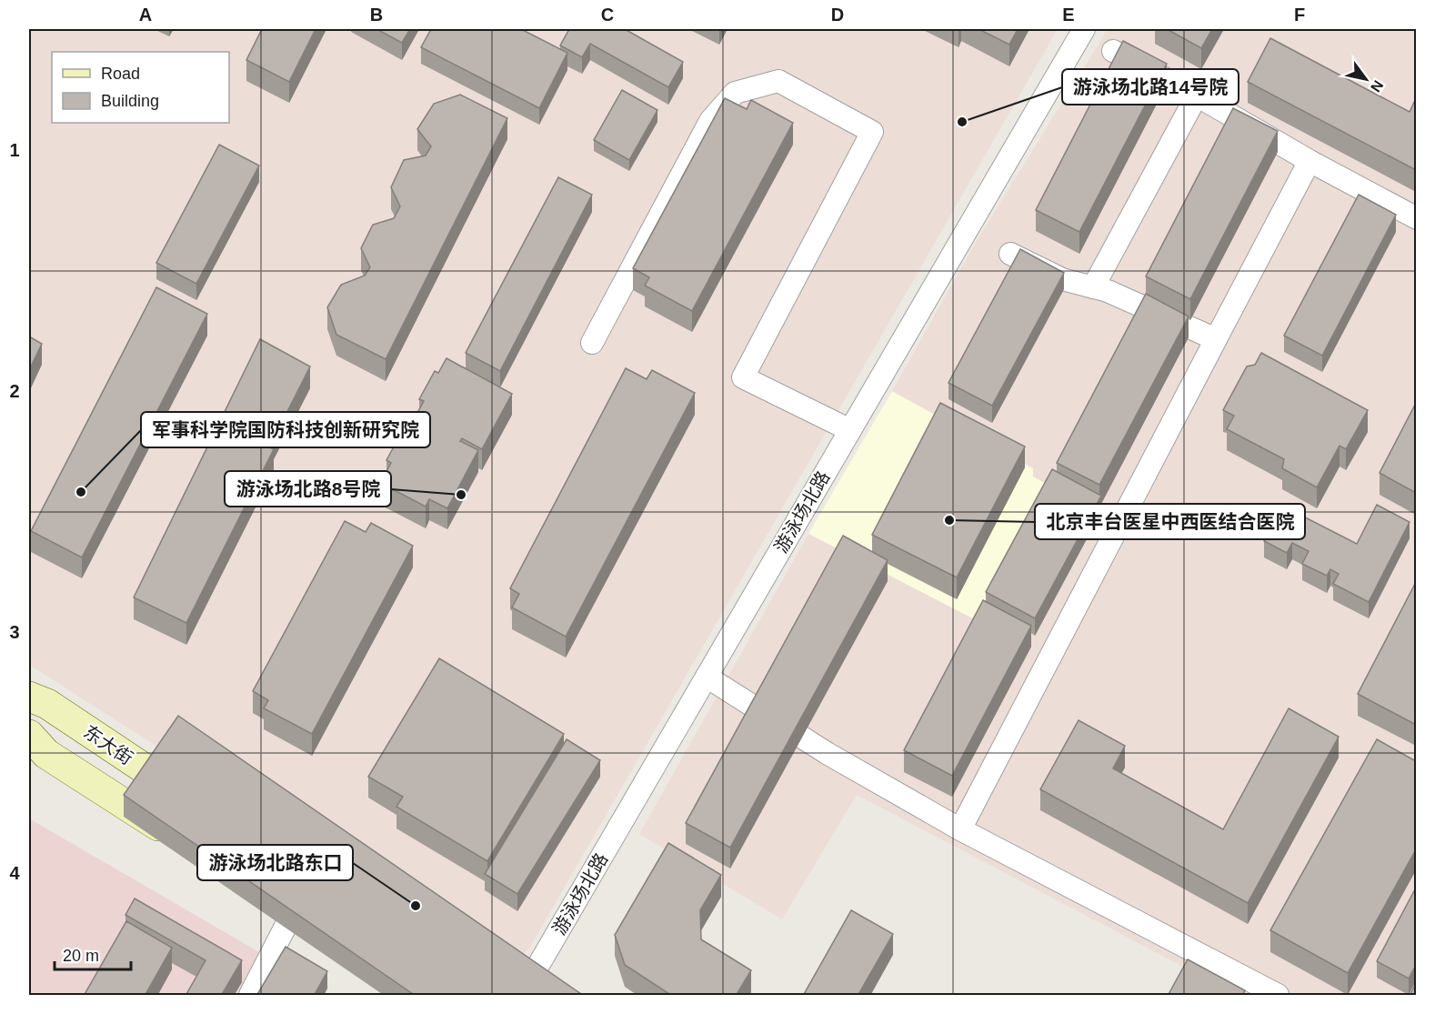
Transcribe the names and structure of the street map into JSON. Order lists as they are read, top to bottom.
{
  "streets": {
    "main road": ["东大街"],
    "street": ["游泳场北路"]
  },
  "places": [
    "游泳场北路14号院",
    "军事科学院国防科技创新研究院",
    "游泳场北路8号院",
    "北京丰台医星中西医结合医院",
    "游泳场北路东口"
  ],
  "legend": ["Road", "Building"],
  "scale_bar": "20 m",
  "north": "bottom right",
  "grid": {
    "columns": [
      "A",
      "B",
      "C",
      "D",
      "E",
      "F"
    ],
    "rows": [
      "1",
      "2",
      "3",
      "4"
    ]
  }
}
